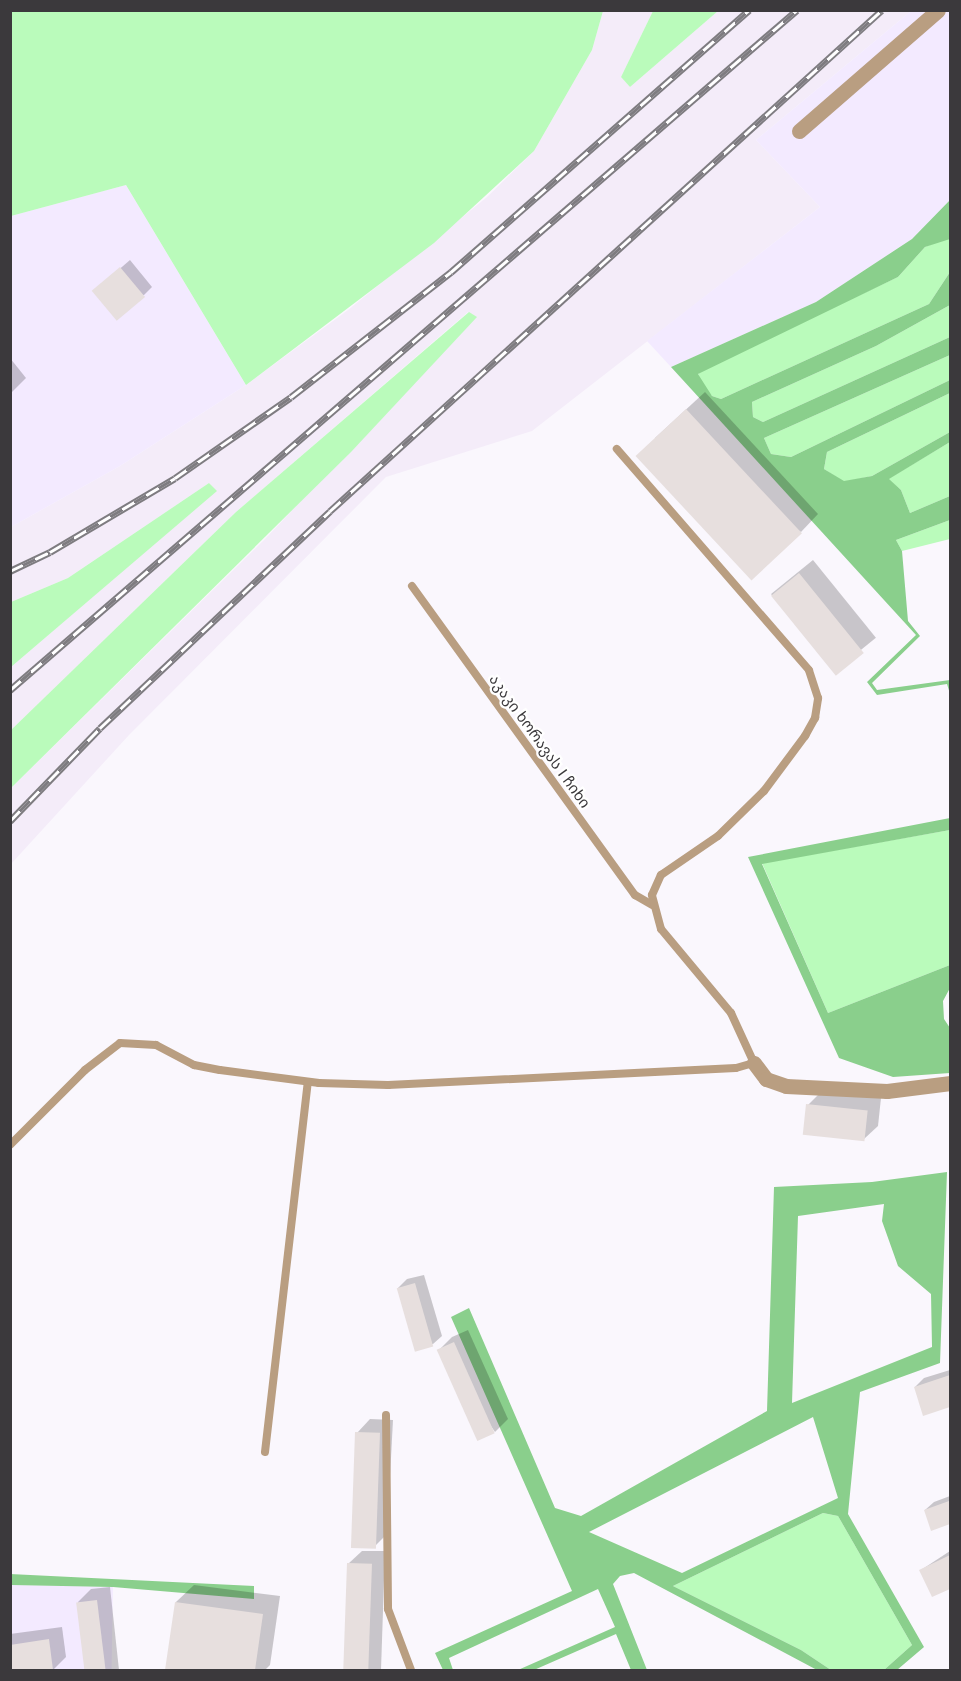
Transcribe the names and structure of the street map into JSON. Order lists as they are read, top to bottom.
{
  "streets": {
    "lane": ["აკაკი ხორავას I ჩიხი"]
  }
}
